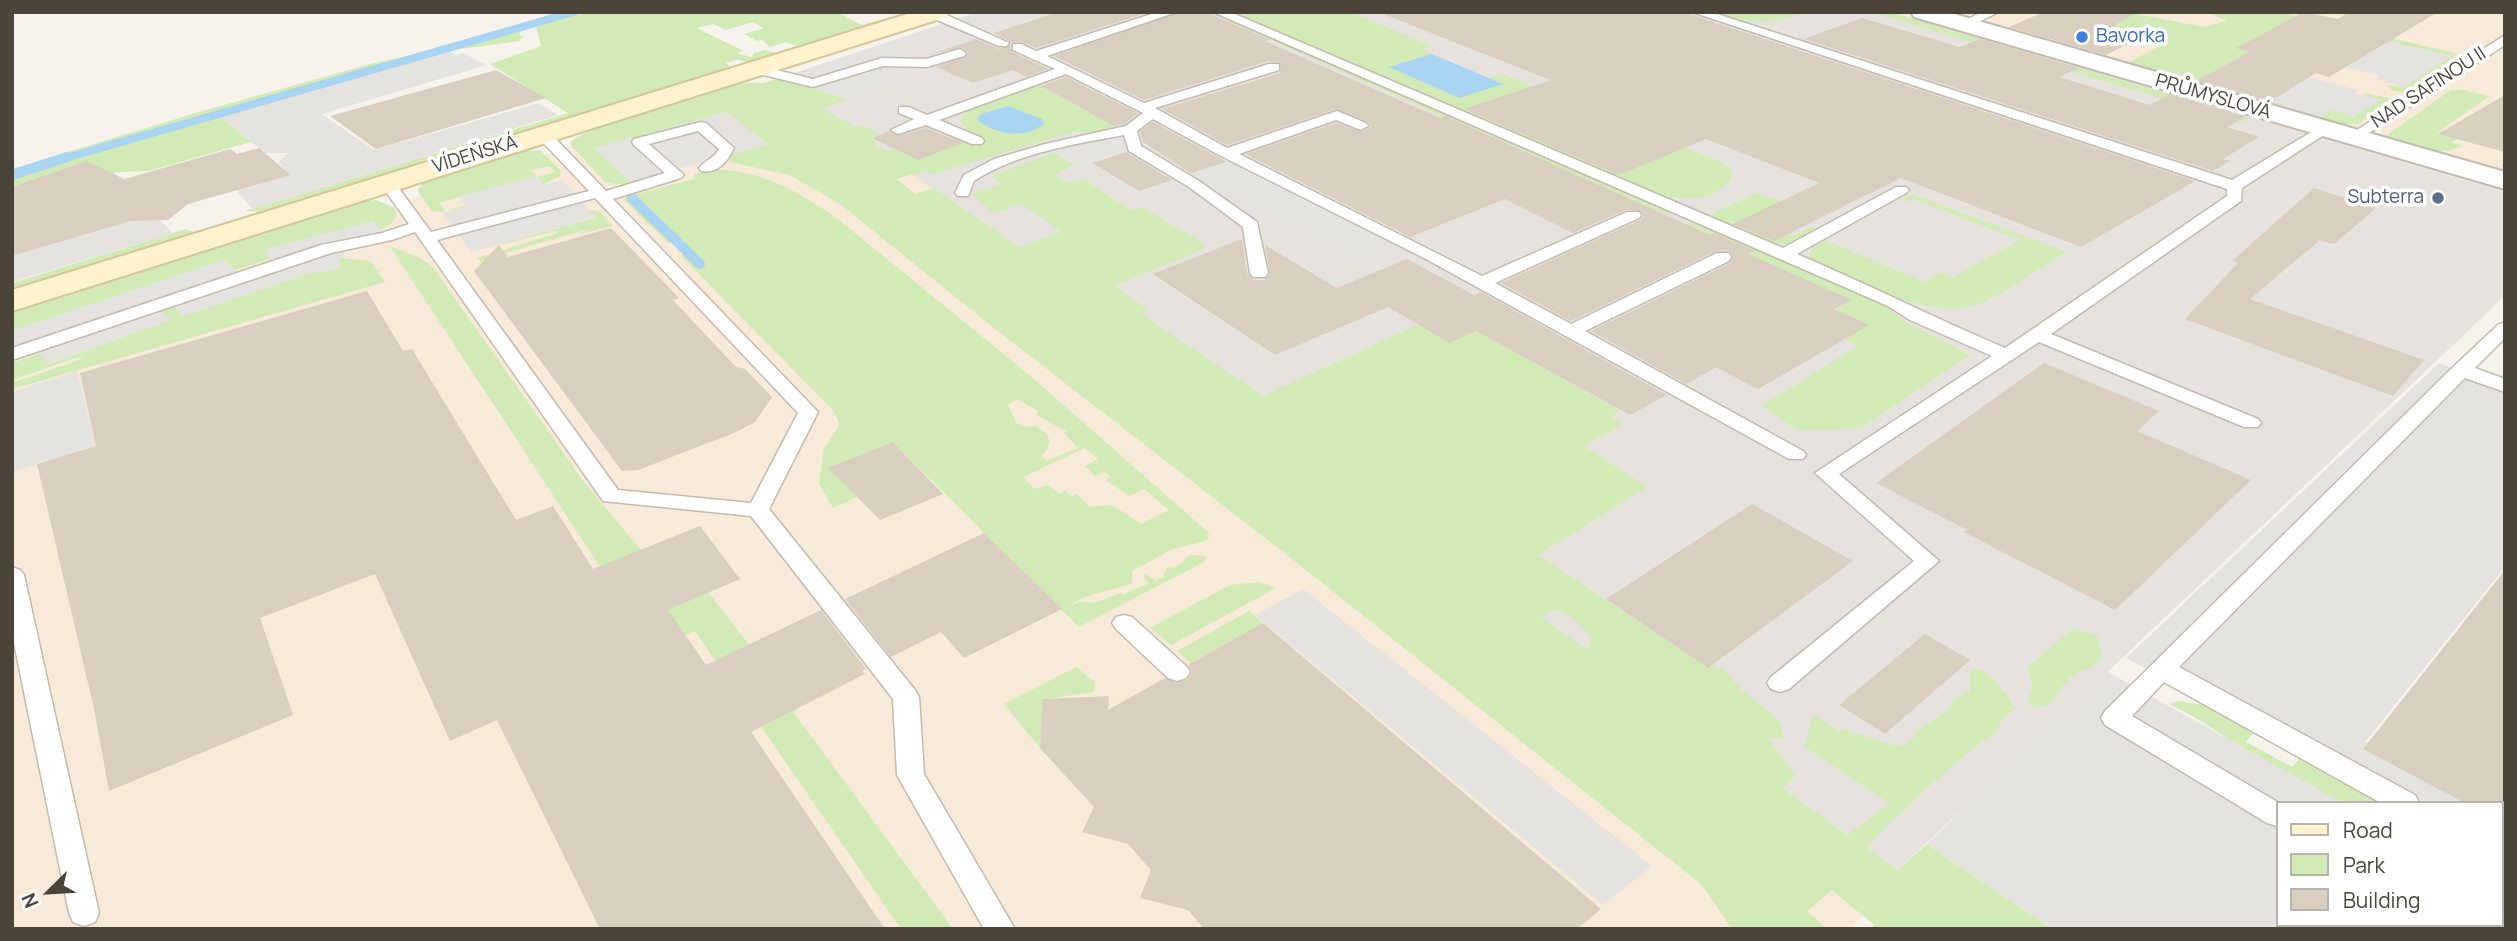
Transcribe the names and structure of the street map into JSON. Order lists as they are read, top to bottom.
{
  "streets": {
    "main road": ["VÍDEŇSKÁ"],
    "street": ["PRŮMYSLOVÁ"],
    "lane": ["NAD SAFINOU II"]
  },
  "crossings": [
    ["NAD SAFINOU II", "PRŮMYSLOVÁ"]
  ],
  "places": ["Bavorka", "Subterra"],
  "legend": ["Road", "Park", "Building"],
  "north": "bottom left"
}
